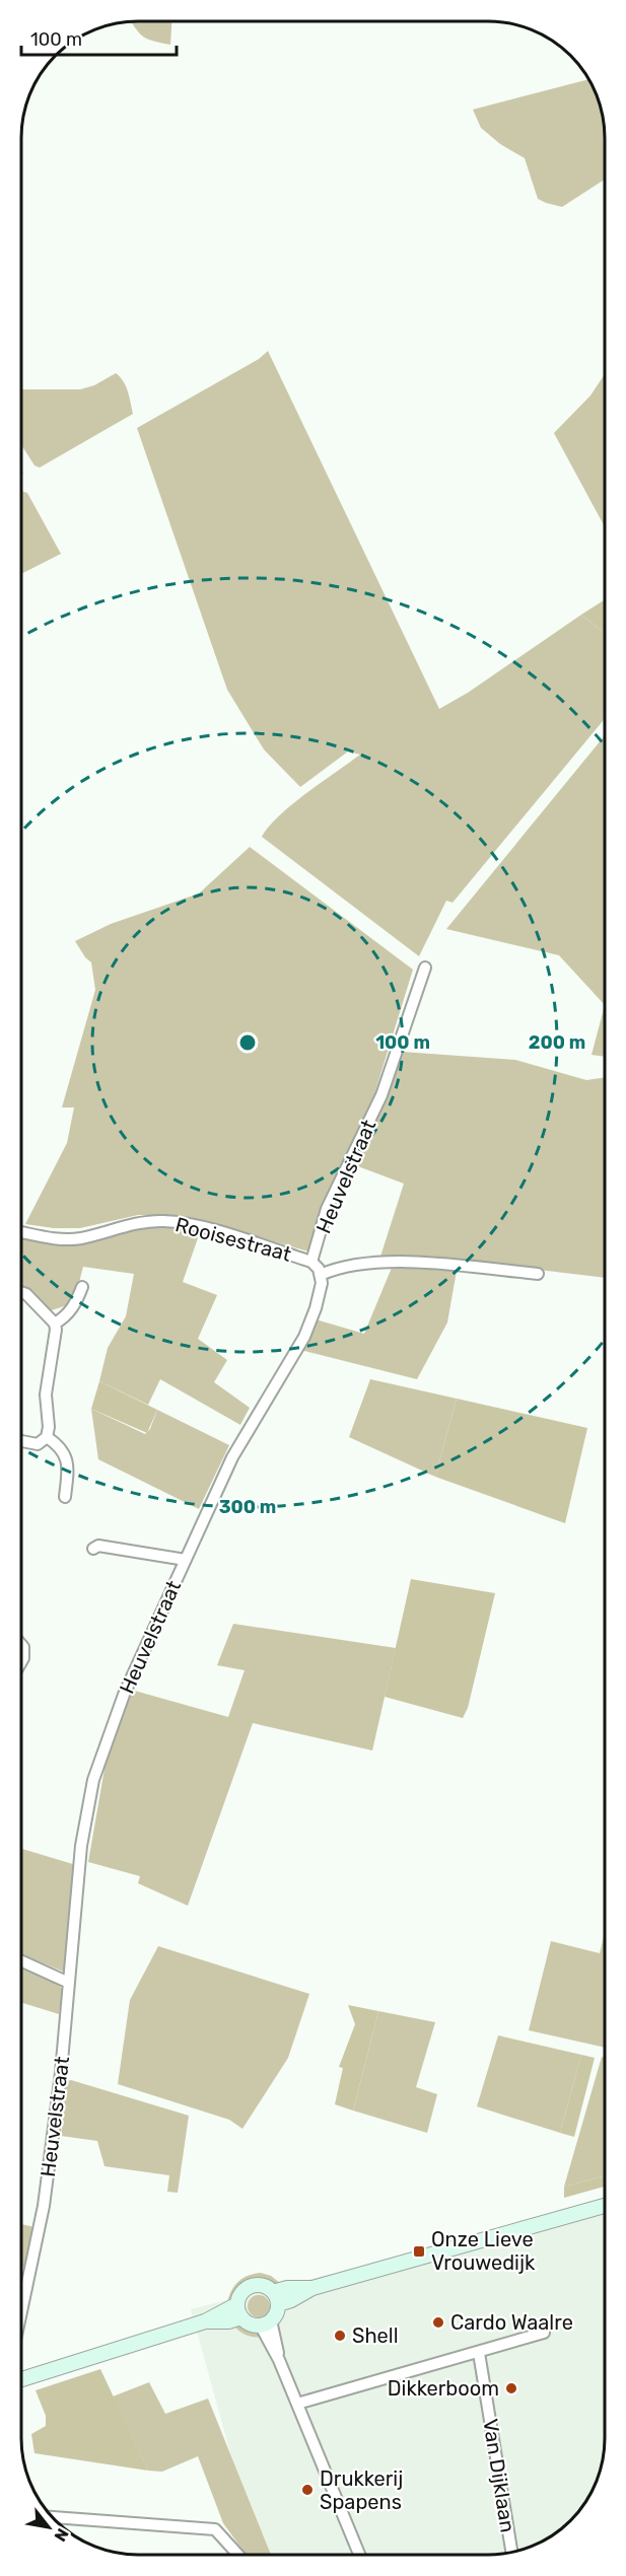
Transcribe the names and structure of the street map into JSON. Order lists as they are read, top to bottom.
{
  "streets": {
    "street": ["Heuvelstraat", "Rooisestraat", "Van Dijklaan"]
  },
  "crossings": [
    ["Heuvelstraat", "Rooisestraat"]
  ],
  "places": {
    "transit": ["Onze Lieve Vrouwedijk"],
    "other": [
      "Cardo Waalre",
      "Shell",
      "Dikkerboom",
      "Drukkerij Spapens"
    ]
  },
  "scale_bar": "100 m",
  "north": "bottom right",
  "rings": ["100 m", "200 m", "300 m"]
}
